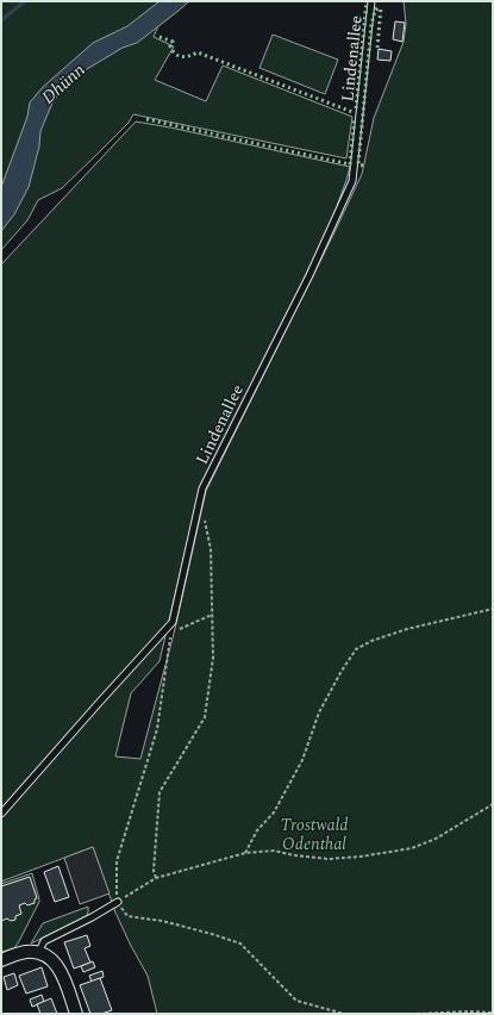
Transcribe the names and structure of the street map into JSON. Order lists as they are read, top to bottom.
{
  "streets": {
    "lane": ["Lindenallee"]
  },
  "water": ["Dhünn"],
  "parks": ["Trostwald Odenthal"]
}
